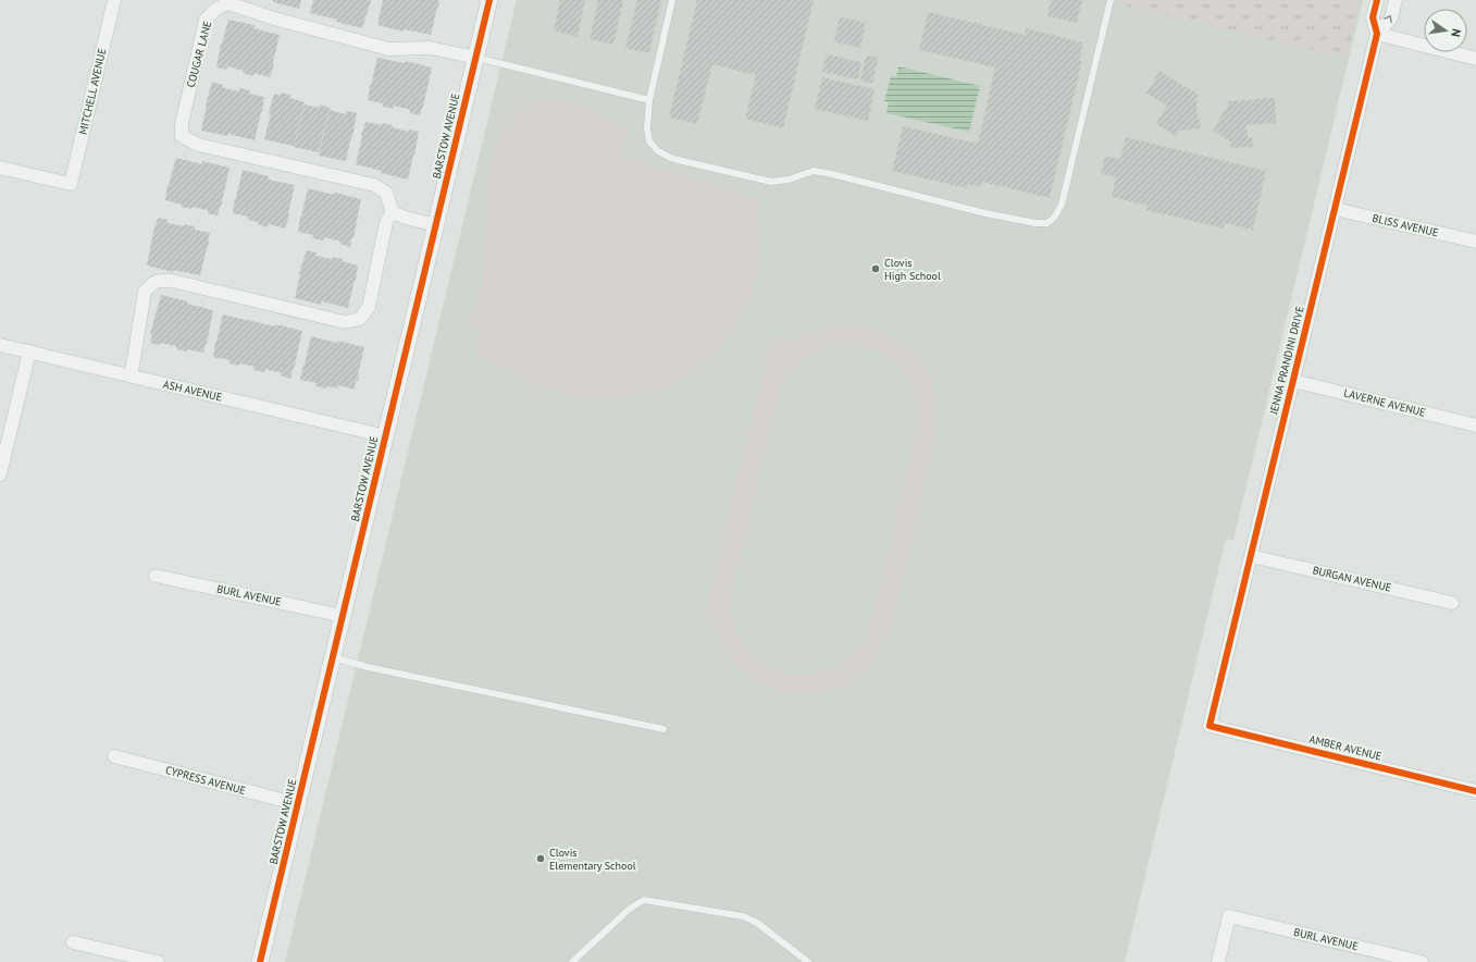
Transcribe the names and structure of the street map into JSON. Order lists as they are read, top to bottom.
{
  "streets": {
    "street": [
      "COUGAR LANE",
      "MITCHELL AVENUE",
      "BARSTOW AVENUE",
      "BLISS AVENUE",
      "JENNA PRANDINI DRIVE",
      "ASH AVENUE",
      "LAVERNE AVENUE",
      "BURGAN AVENUE",
      "BURL AVENUE",
      "AMBER AVENUE",
      "CYPRESS AVENUE"
    ]
  },
  "crossings": [
    ["COUGAR LANE", "BARSTOW AVENUE"],
    ["BARSTOW AVENUE", "ASH AVENUE"],
    ["BARSTOW AVENUE", "BURL AVENUE"],
    ["BARSTOW AVENUE", "CYPRESS AVENUE"],
    ["BLISS AVENUE", "JENNA PRANDINI DRIVE"],
    ["JENNA PRANDINI DRIVE", "LAVERNE AVENUE"],
    ["JENNA PRANDINI DRIVE", "BURGAN AVENUE"],
    ["JENNA PRANDINI DRIVE", "AMBER AVENUE"]
  ],
  "places": ["Clovis High School", "Clovis Elementary School"],
  "north": "right"
}
